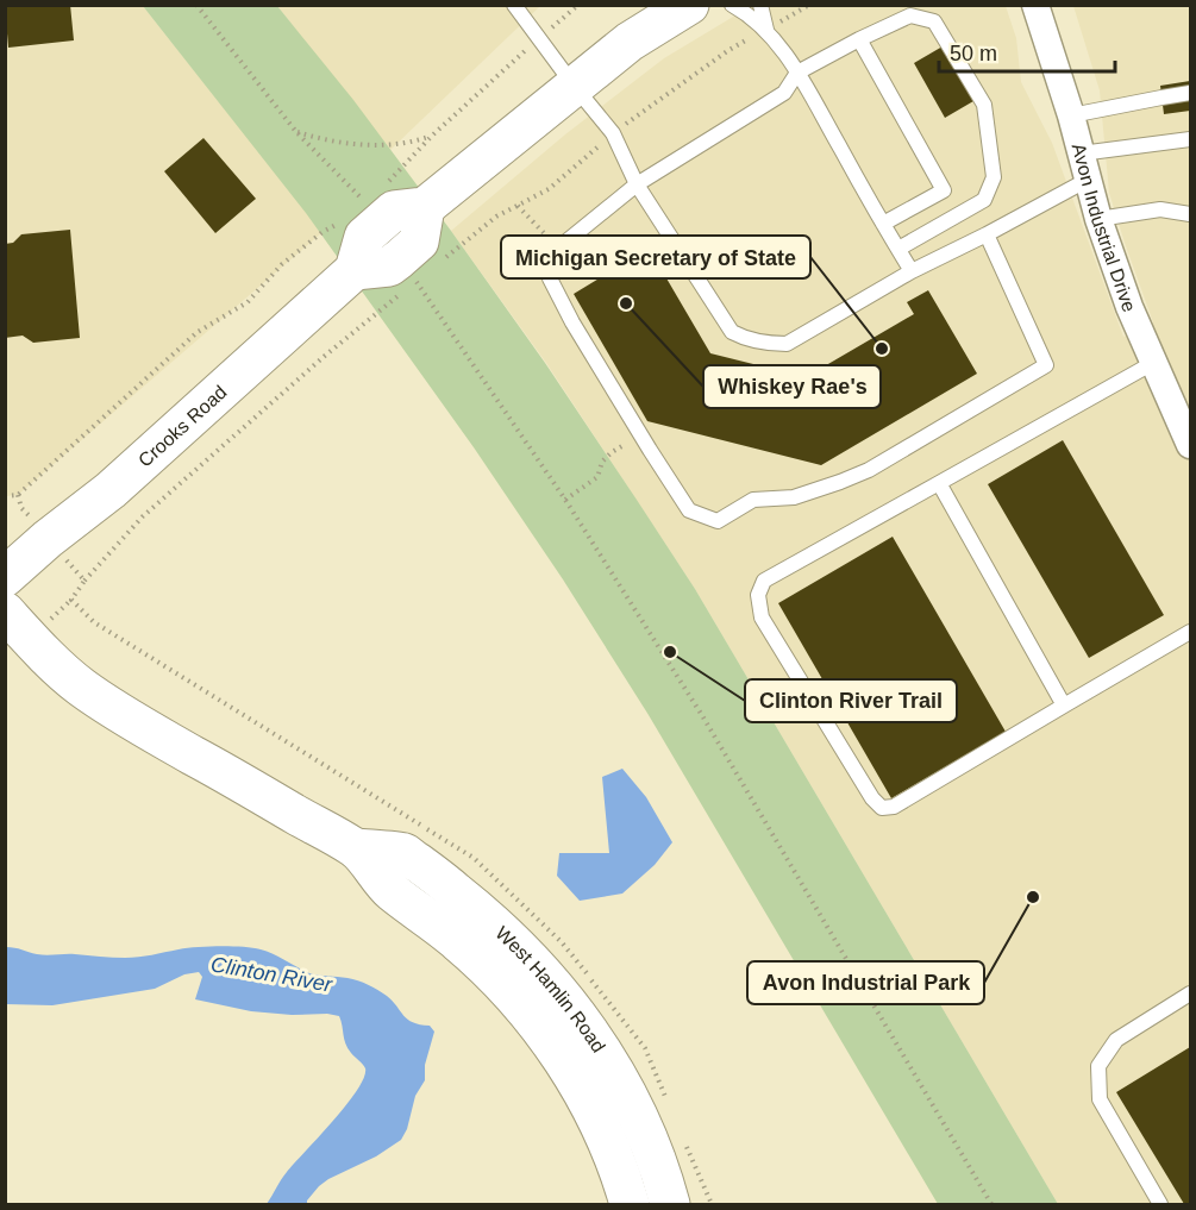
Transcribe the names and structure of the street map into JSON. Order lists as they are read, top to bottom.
{
  "streets": {
    "main road": ["Crooks Road", "West Hamlin Road"],
    "street": ["Avon Industrial Drive"]
  },
  "water": ["Clinton River"],
  "places": [
    "Whiskey Rae's",
    "Michigan Secretary of State",
    "Clinton River Trail",
    "Avon Industrial Park"
  ],
  "scale_bar": "50 m"
}
